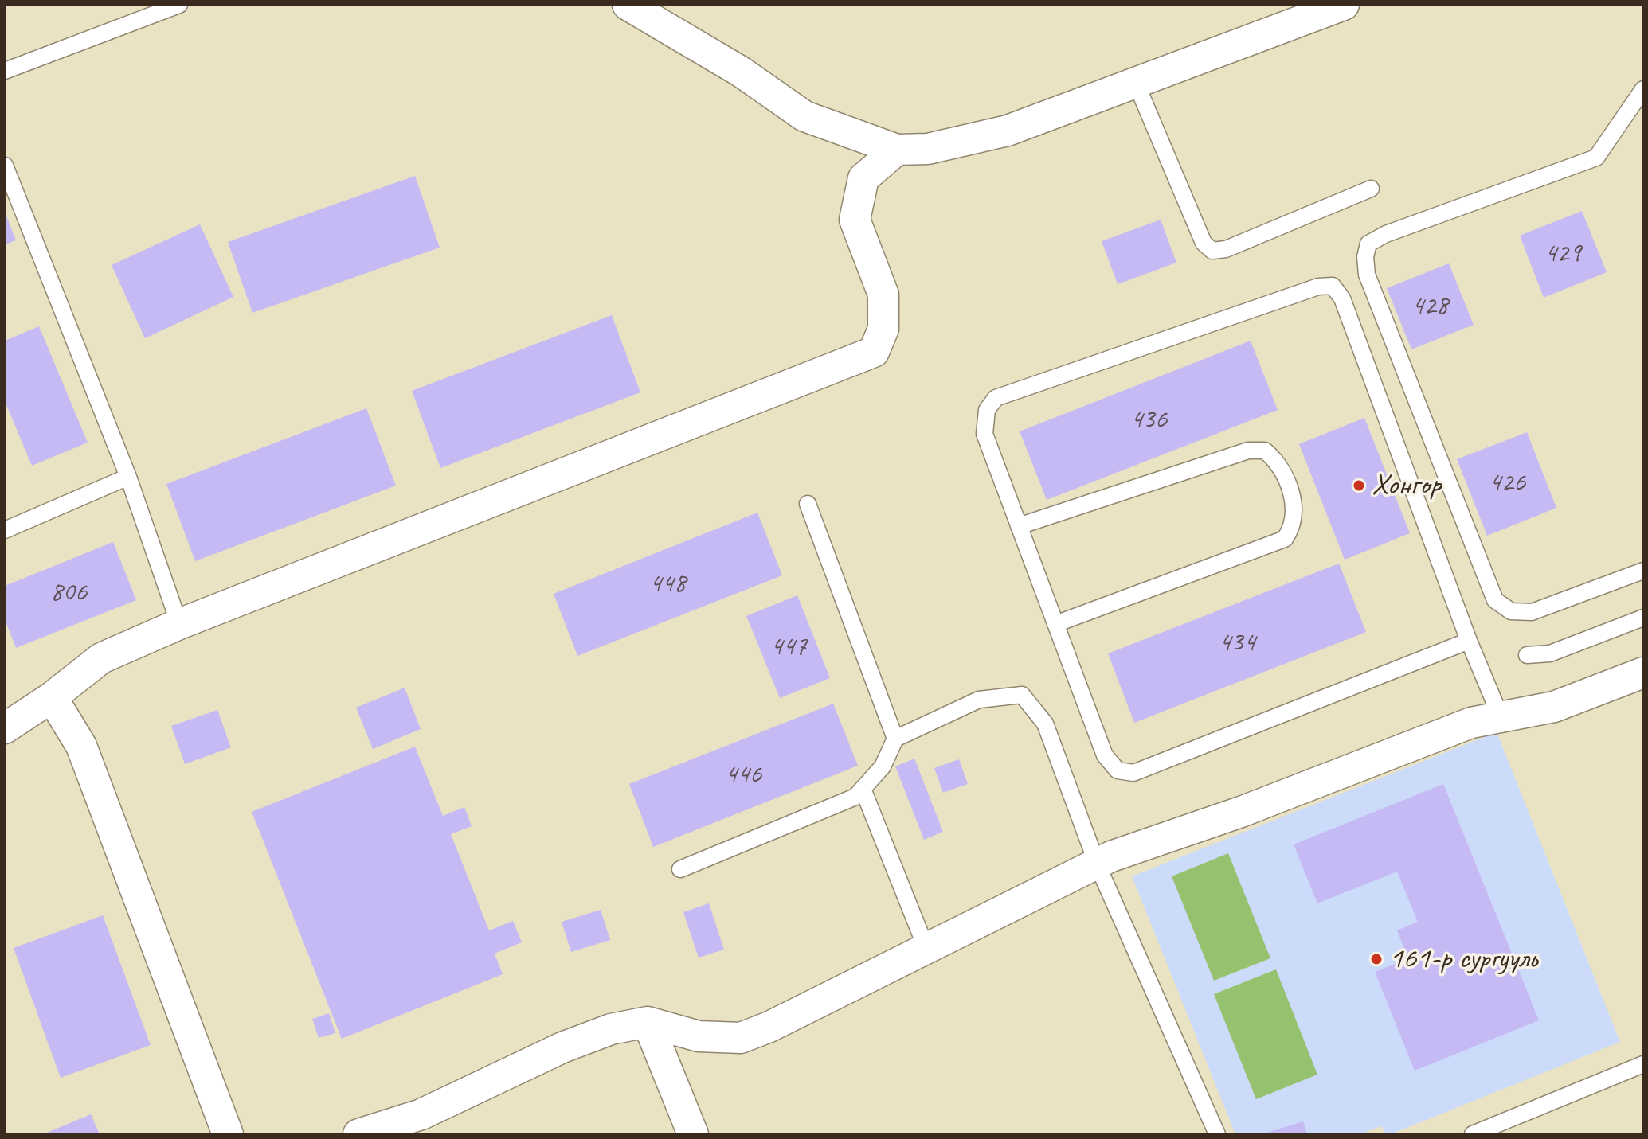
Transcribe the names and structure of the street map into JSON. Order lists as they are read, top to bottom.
{
  "places": ["Хонгор", "161-р сургууль"],
  "house_numbers": [
    "429",
    "428",
    "436",
    "426",
    "448",
    "806",
    "434",
    "447",
    "446"
  ]
}
